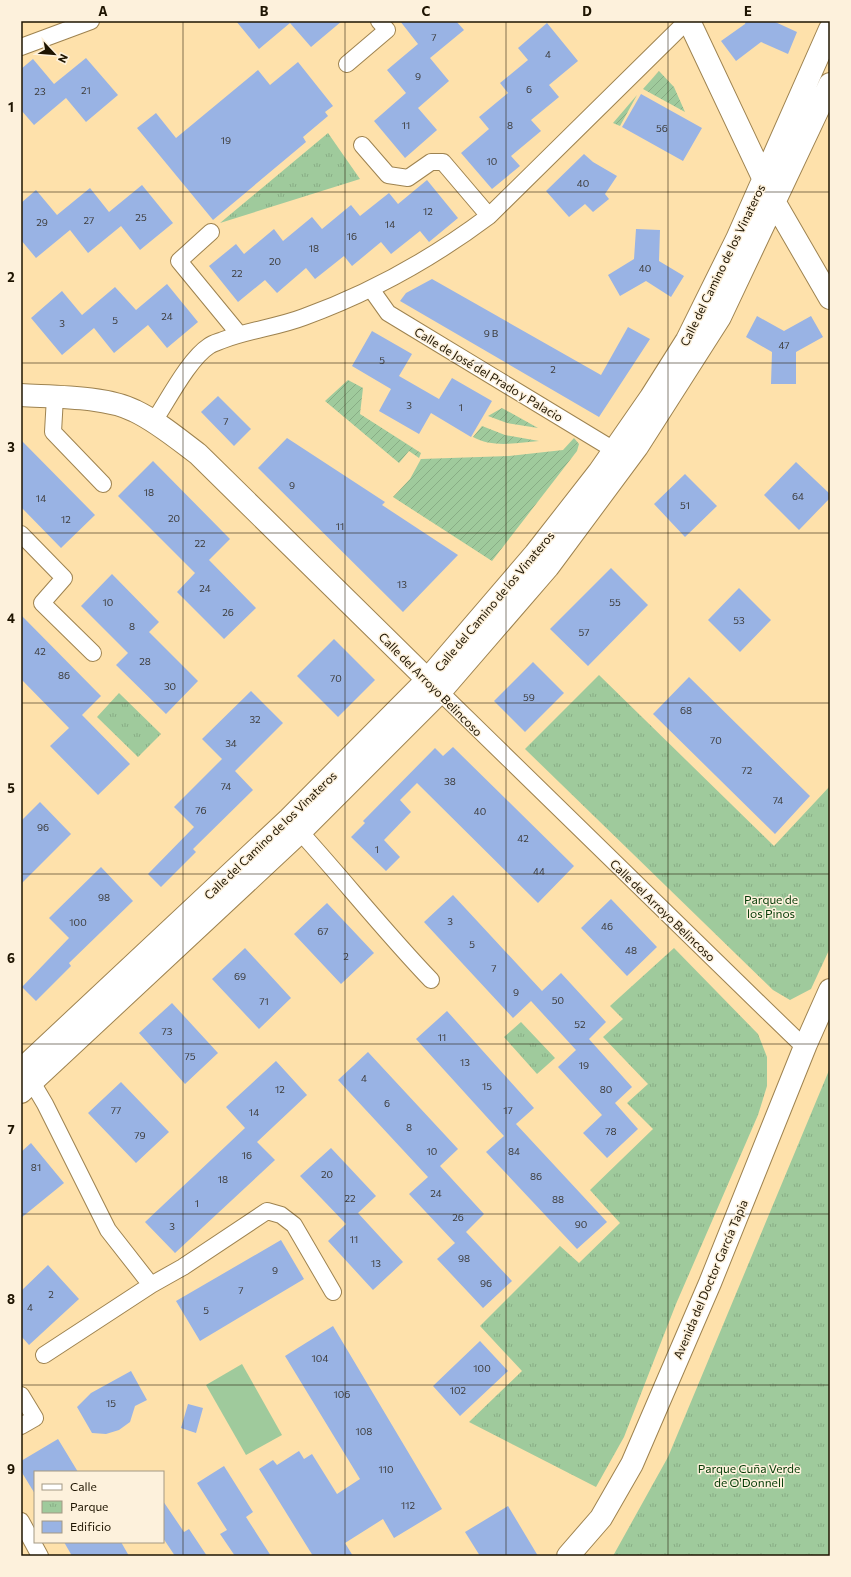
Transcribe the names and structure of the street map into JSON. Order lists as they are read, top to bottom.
{
  "streets": {
    "main road": ["Calle del Camino de los Vinateros", "Calle del Arroyo Belincoso", "Avenida del Doctor García Tapia"],
    "street": ["Calle de José del Prado y Palacio"]
  },
  "crossings": [
    ["Calle del Camino de los Vinateros", "Calle de José del Prado y Palacio"],
    ["Calle del Camino de los Vinateros", "Calle del Arroyo Belincoso"],
    ["Calle del Arroyo Belincoso", "Avenida del Doctor García Tapia"]
  ],
  "parks": ["Parque de los Pinos", "Parque Cuña Verde de O'Donnell"],
  "house_numbers": [
    "7",
    "4",
    "9",
    "6",
    "21",
    "23",
    "11",
    "8",
    "56",
    "19",
    "10",
    "40",
    "12",
    "25",
    "27",
    "29",
    "14",
    "16",
    "18",
    "20",
    "40",
    "22",
    "24",
    "5",
    "3",
    "9 B",
    "47",
    "5",
    "2",
    "3",
    "1",
    "7",
    "9",
    "18",
    "64",
    "14",
    "51",
    "20",
    "12",
    "11",
    "22",
    "13",
    "24",
    "10",
    "55",
    "26",
    "53",
    "8",
    "57",
    "42",
    "28",
    "86",
    "70",
    "30",
    "59",
    "68",
    "32",
    "70",
    "34",
    "72",
    "38",
    "74",
    "74",
    "76",
    "40",
    "96",
    "42",
    "1",
    "44",
    "98",
    "3",
    "100",
    "46",
    "67",
    "5",
    "48",
    "2",
    "7",
    "69",
    "9",
    "50",
    "71",
    "52",
    "73",
    "11",
    "75",
    "13",
    "19",
    "4",
    "15",
    "12",
    "80",
    "6",
    "77",
    "17",
    "14",
    "8",
    "78",
    "79",
    "10",
    "84",
    "16",
    "81",
    "20",
    "86",
    "18",
    "24",
    "22",
    "88",
    "1",
    "26",
    "90",
    "3",
    "11",
    "98",
    "13",
    "9",
    "96",
    "7",
    "2",
    "4",
    "5",
    "104",
    "100",
    "102",
    "106",
    "15",
    "108",
    "110",
    "112"
  ],
  "legend": ["Calle", "Parque", "Edificio"],
  "north": "bottom right",
  "grid": {
    "columns": [
      "A",
      "B",
      "C",
      "D",
      "E"
    ],
    "rows": [
      "1",
      "2",
      "3",
      "4",
      "5",
      "6",
      "7",
      "8",
      "9"
    ]
  }
}
